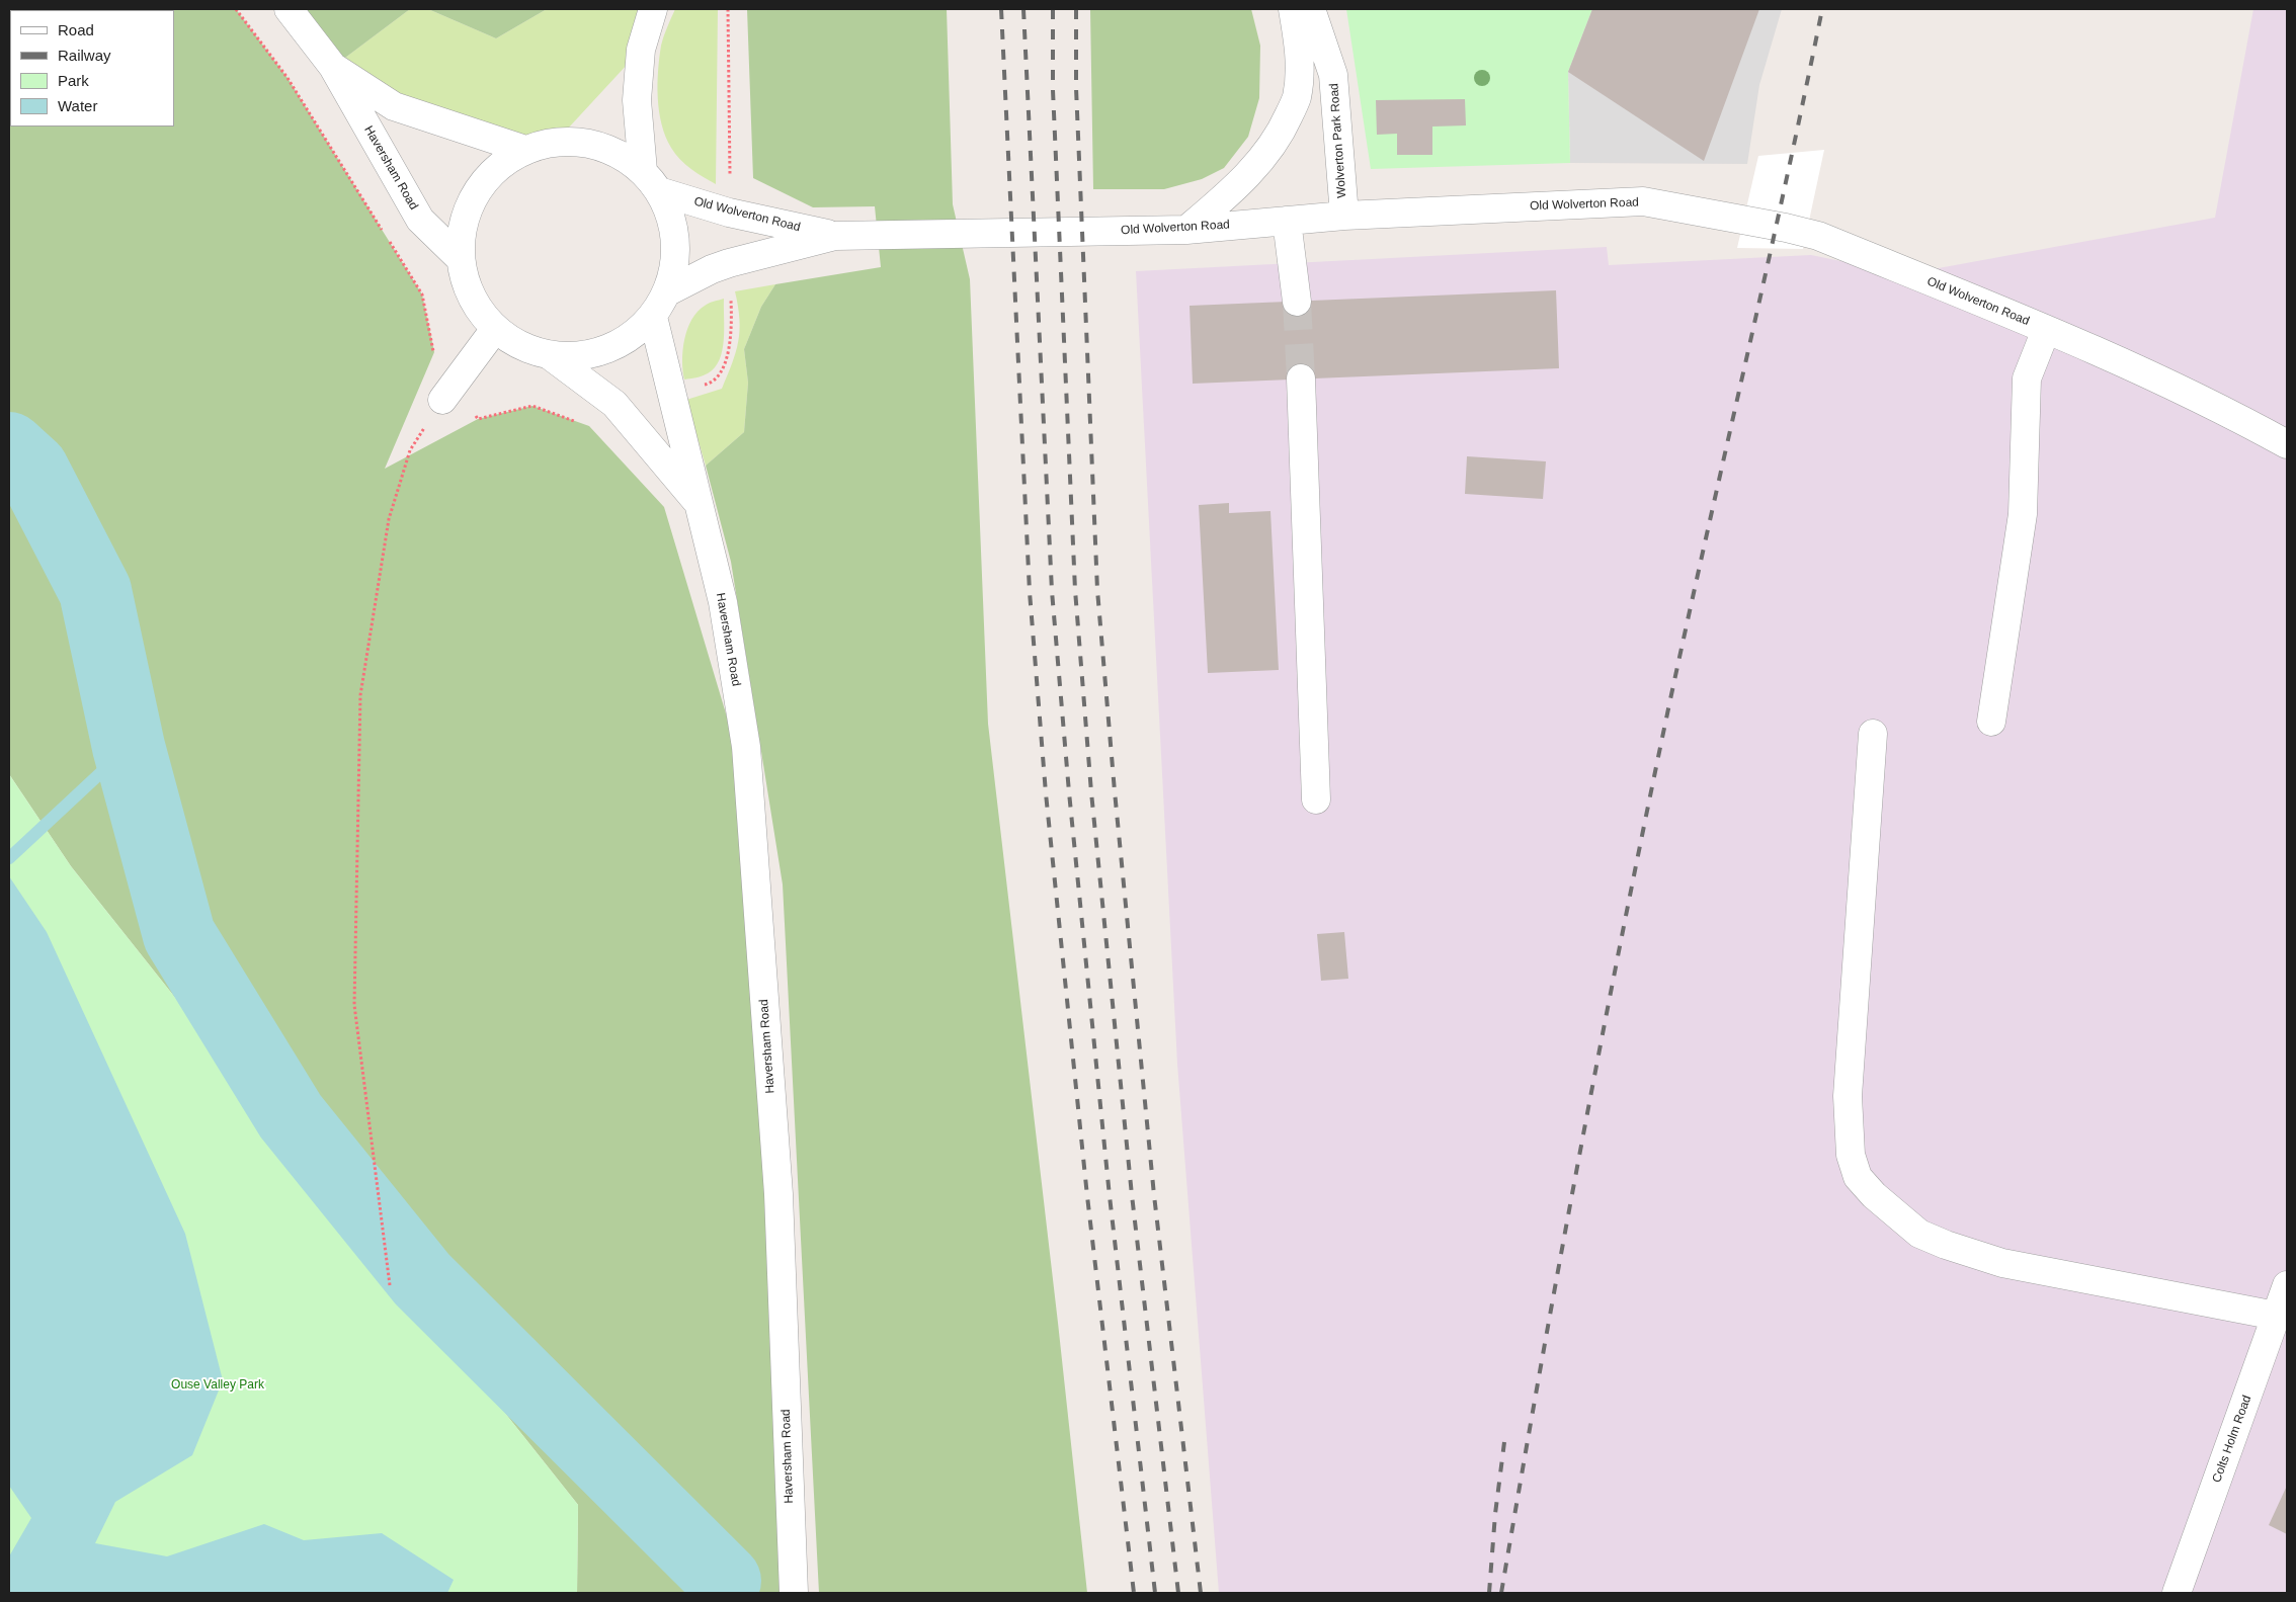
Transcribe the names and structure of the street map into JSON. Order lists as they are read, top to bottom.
{
  "streets": {
    "street": [
      "Wolverton Park Road",
      "Haversham Road",
      "Old Wolverton Road",
      "Colts Holm Road"
    ]
  },
  "crossings": [
    ["Wolverton Park Road", "Old Wolverton Road"]
  ],
  "parks": ["Ouse Valley Park"],
  "legend": [
    "Road",
    "Railway",
    "Park",
    "Water"
  ]
}
